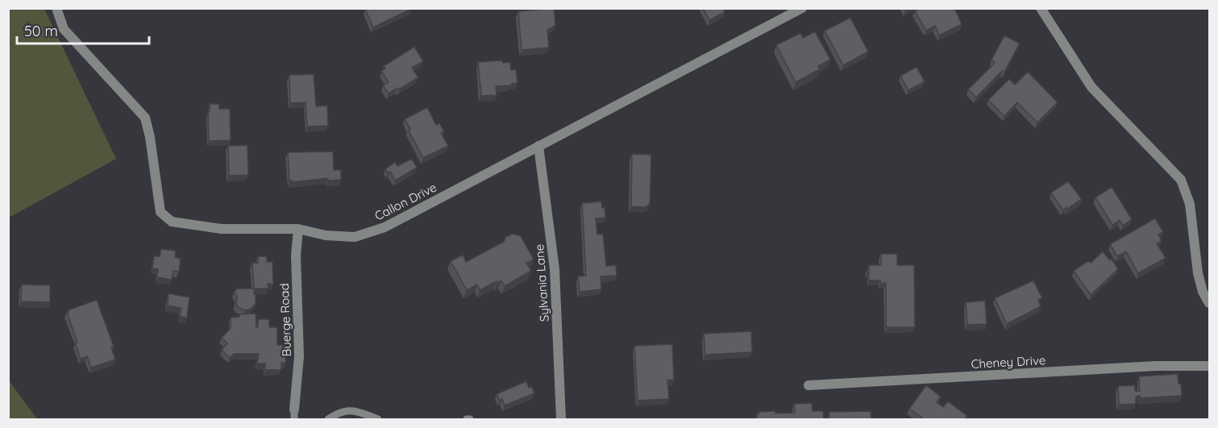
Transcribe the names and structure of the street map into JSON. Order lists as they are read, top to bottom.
{
  "streets": {
    "street": [
      "Callon Drive",
      "Sylvania Lane",
      "Buerge Road",
      "Cheney Drive"
    ]
  },
  "crossings": [
    ["Callon Drive", "Sylvania Lane"],
    ["Callon Drive", "Buerge Road"]
  ],
  "scale_bar": "50 m"
}
